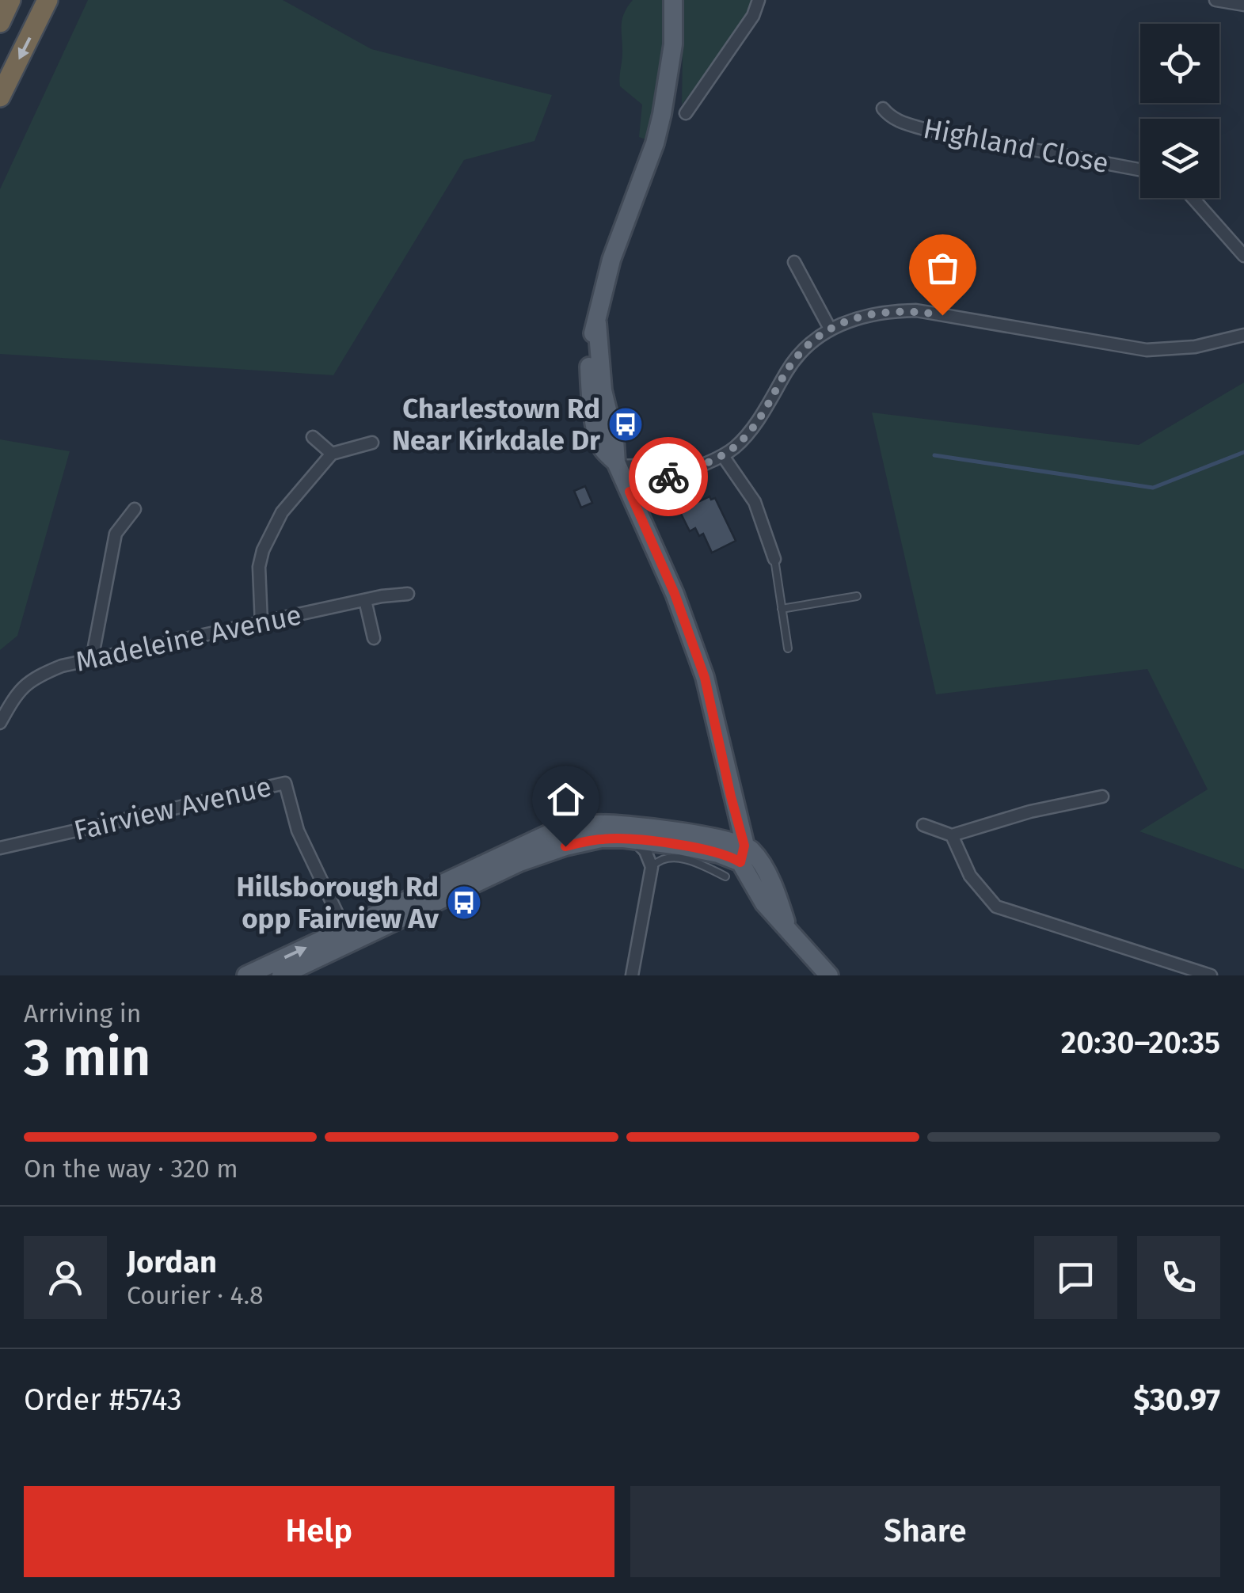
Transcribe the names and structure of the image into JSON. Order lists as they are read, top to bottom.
{
  "streets": {
    "street": ["Highland Close", "Madeleine Avenue", "Fairview Avenue"]
  },
  "places": {
    "bus stop": ["Charlestown Rd Near Kirkdale Dr", "Hillsborough Rd opp Fairview Av"]
  },
  "page": {
    "heading": ["3 min", "Arriving in", "20:30–20:35"],
    "panel": [
      "Jordan",
      "Courier · 4.8",
      "Order #5743",
      "$30.97"
    ],
    "bar": "On the way · 320 m",
    "buttons": ["Help", "Share"]
  }
}
